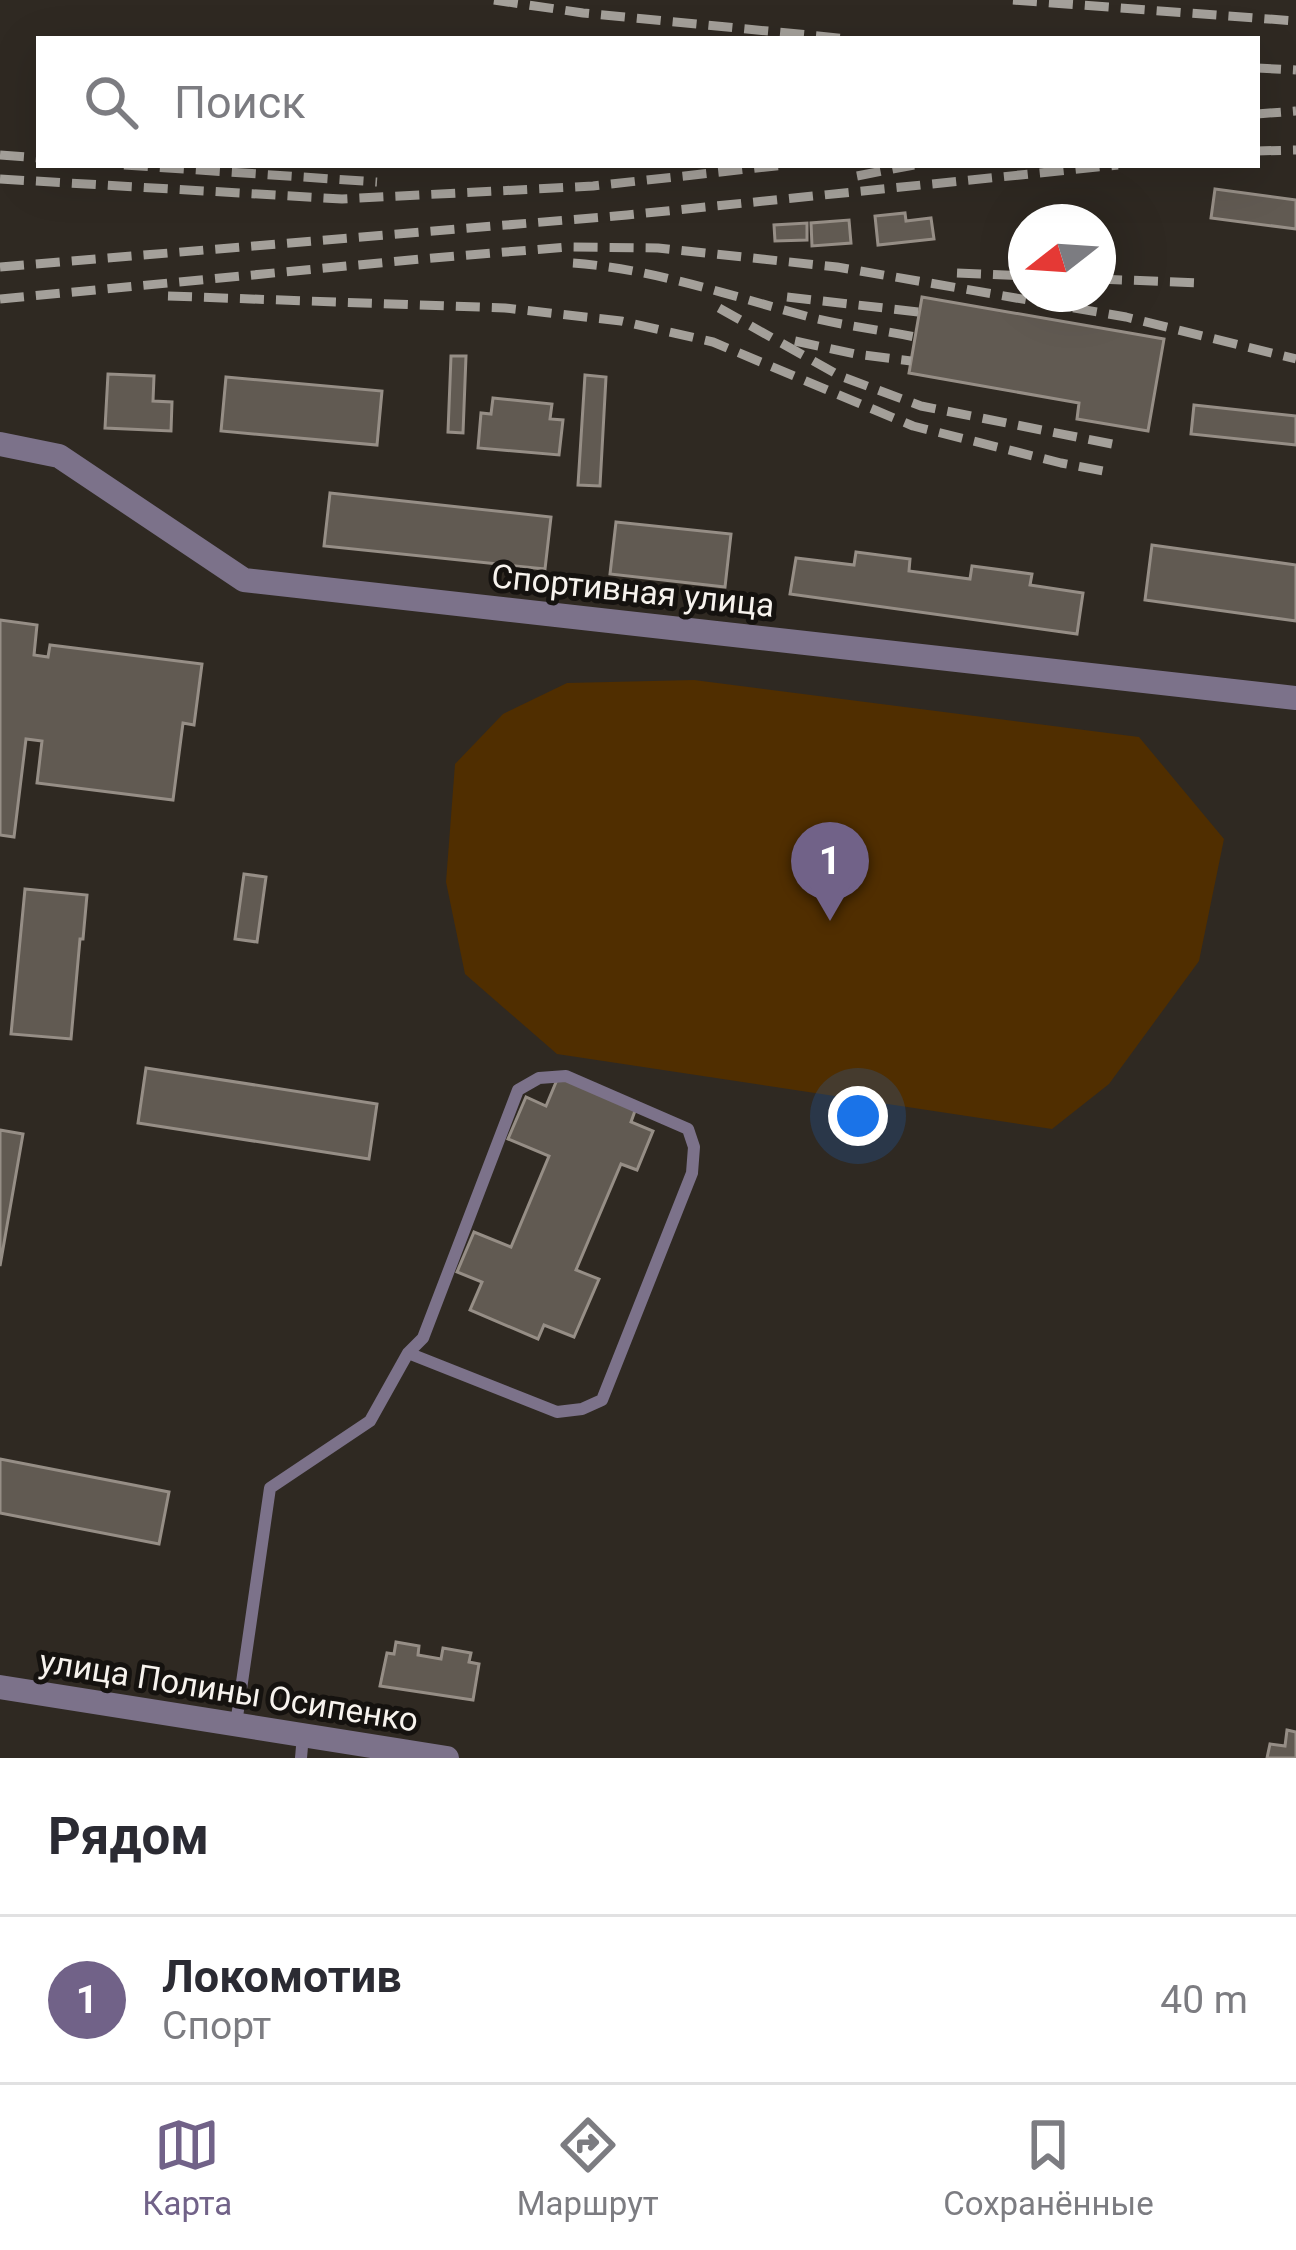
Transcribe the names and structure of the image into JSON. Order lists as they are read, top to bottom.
{
  "streets": {
    "street": ["Спортивная улица", "улица Полины Осипенко"]
  },
  "north": "left",
  "page": {
    "search": "Поиск",
    "pins": "1",
    "heading": "Рядом",
    "list": [
      {
        "mark": "1",
        "name": "Локомотив",
        "note": "Спорт",
        "value": "40 m"
      }
    ],
    "nav": ["Карта", "Маршрут", "Сохранённые"]
  }
}
